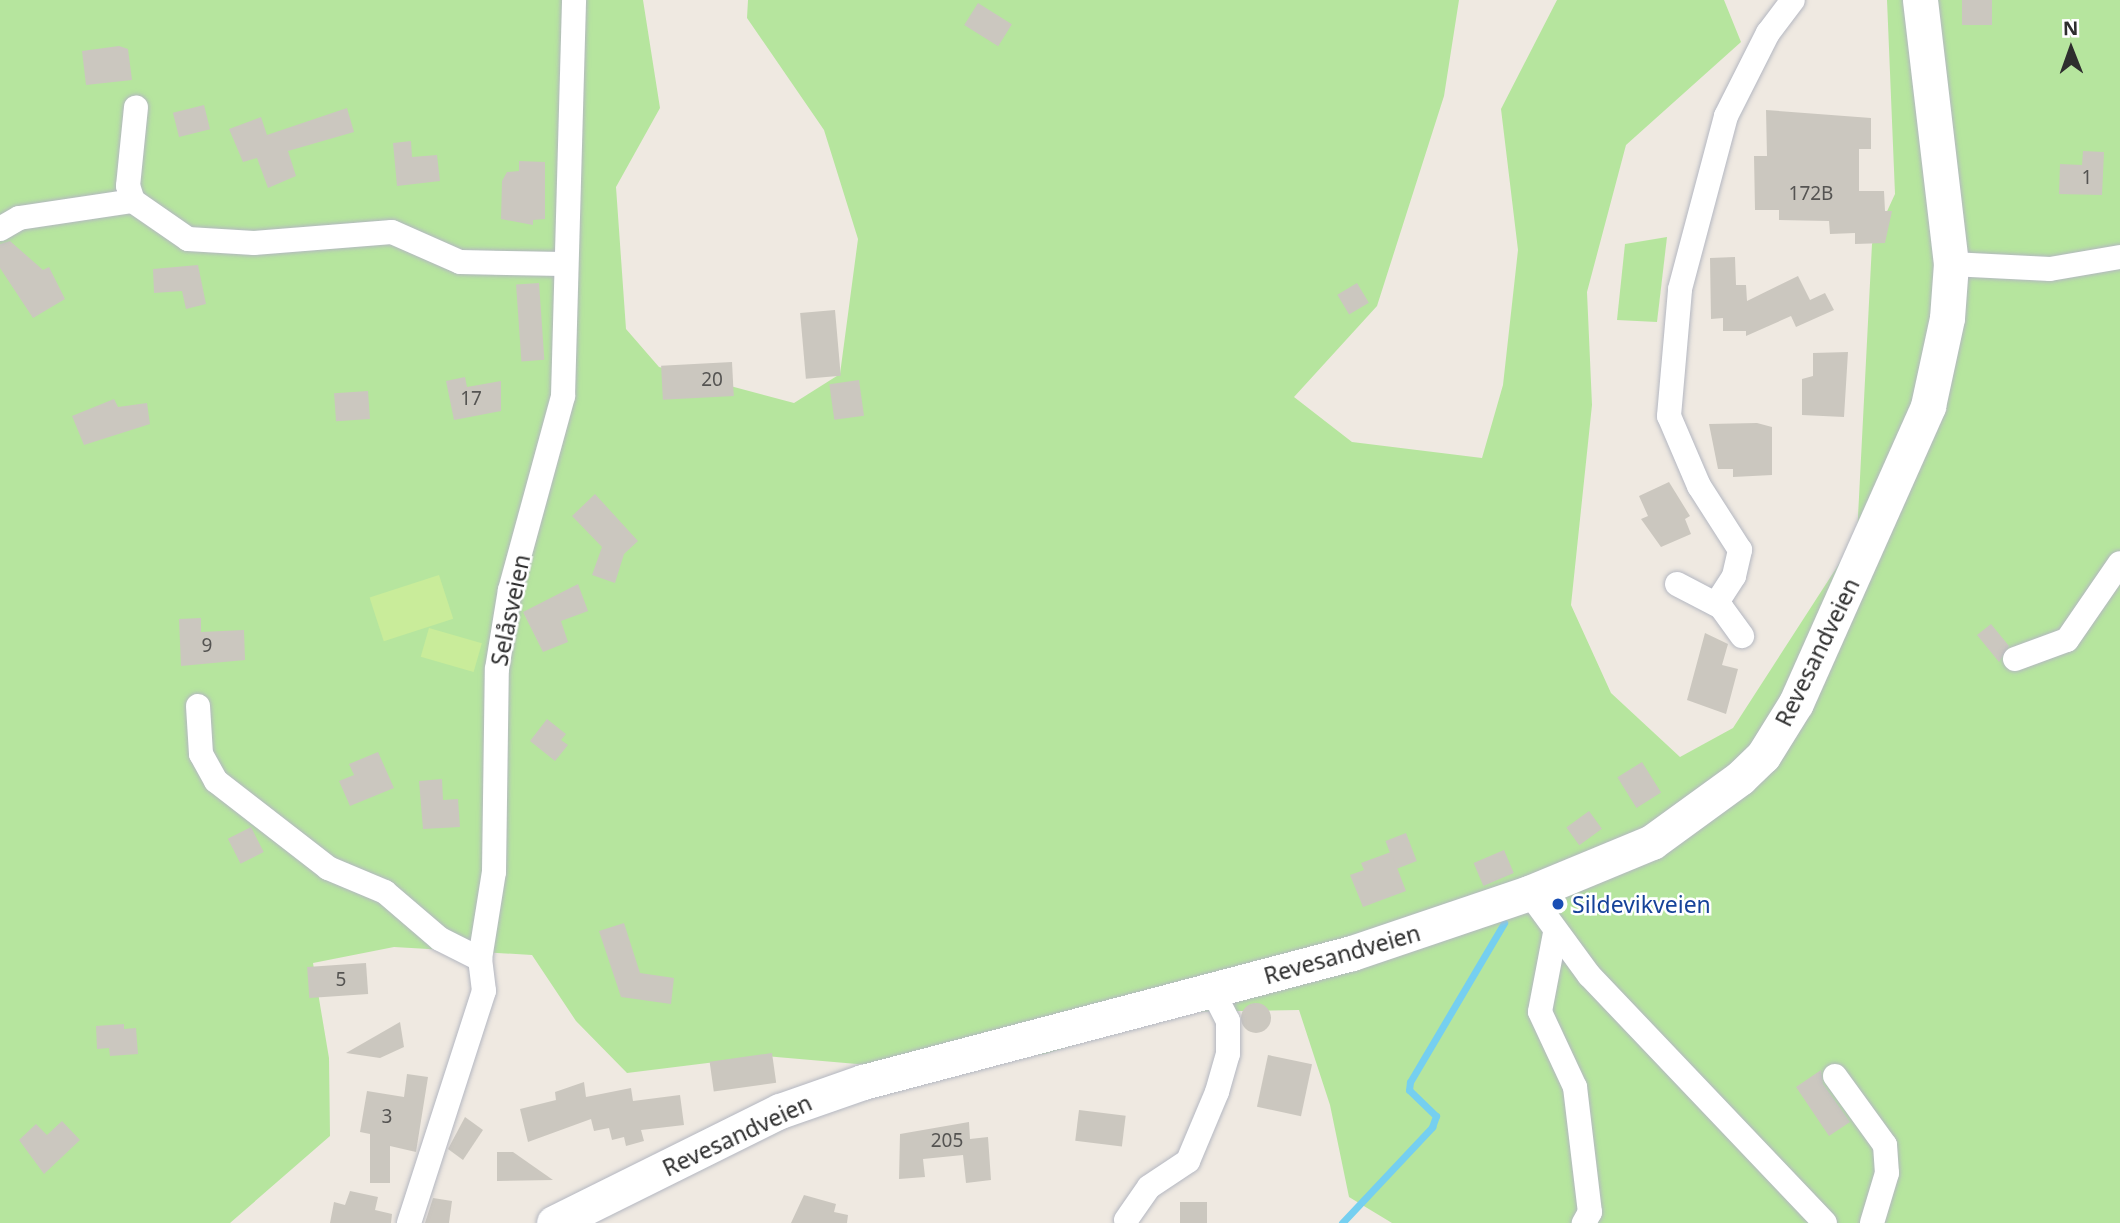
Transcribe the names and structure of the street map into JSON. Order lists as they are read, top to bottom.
{
  "streets": {
    "main road": ["Revesandveien"],
    "street": ["Selåsveien"]
  },
  "places": ["Sildevikveien"],
  "house_numbers": [
    "1",
    "172B",
    "20",
    "17",
    "9",
    "5",
    "3",
    "205"
  ],
  "north": "top"
}
